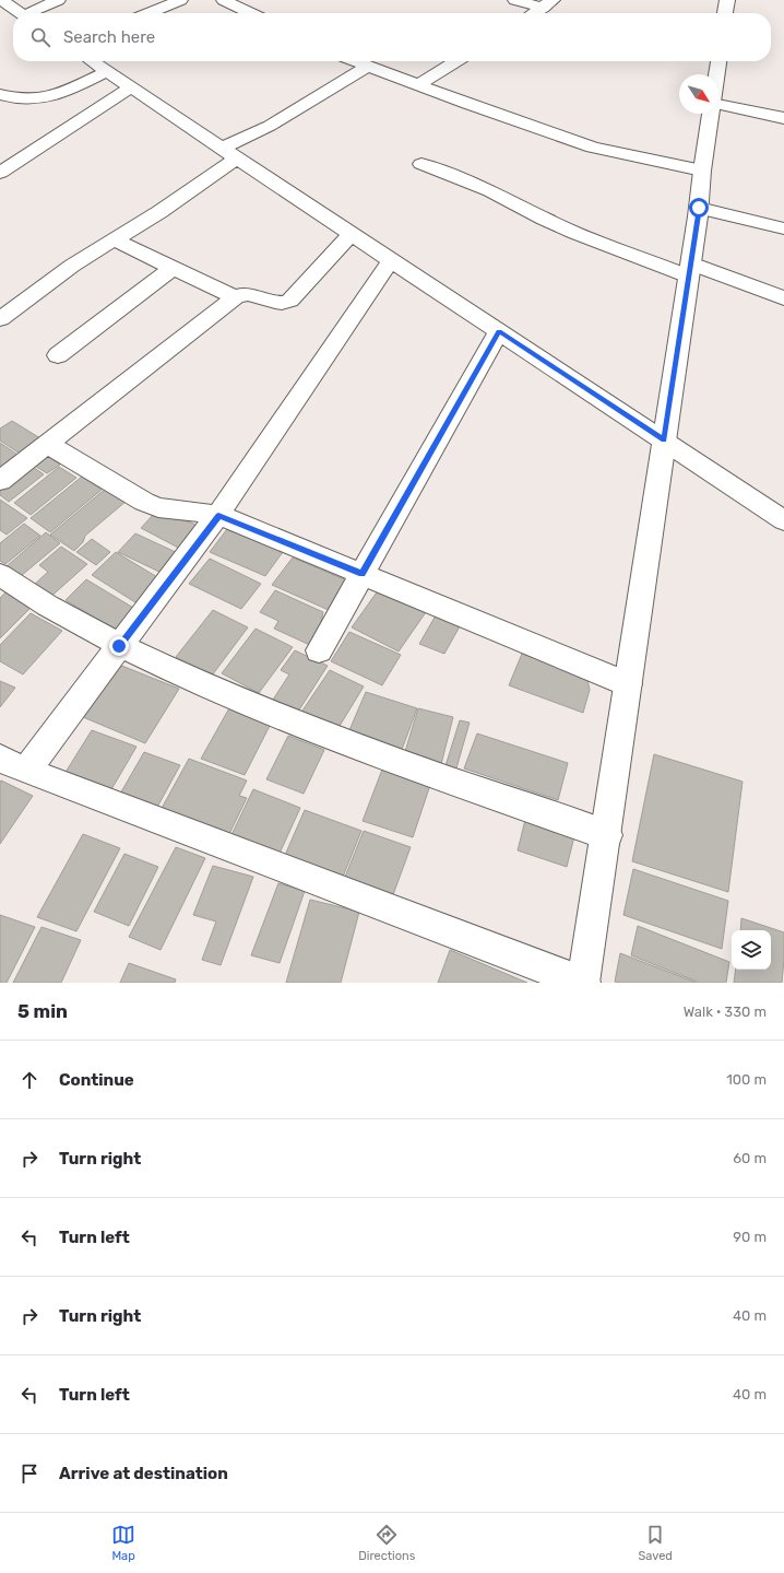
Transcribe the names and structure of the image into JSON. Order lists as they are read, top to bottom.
{
  "north": "bottom right",
  "page": {
    "search": "Search here",
    "heading": ["5 min", "Walk · 330 m"],
    "list": [
      ["Continue", "100 m"],
      ["Turn right", "60 m"],
      ["Turn left", "90 m"],
      ["Turn right", "40 m"],
      ["Turn left", "40 m"],
      "Arrive at destination"
    ],
    "nav": ["Map", "Directions", "Saved"]
  }
}
